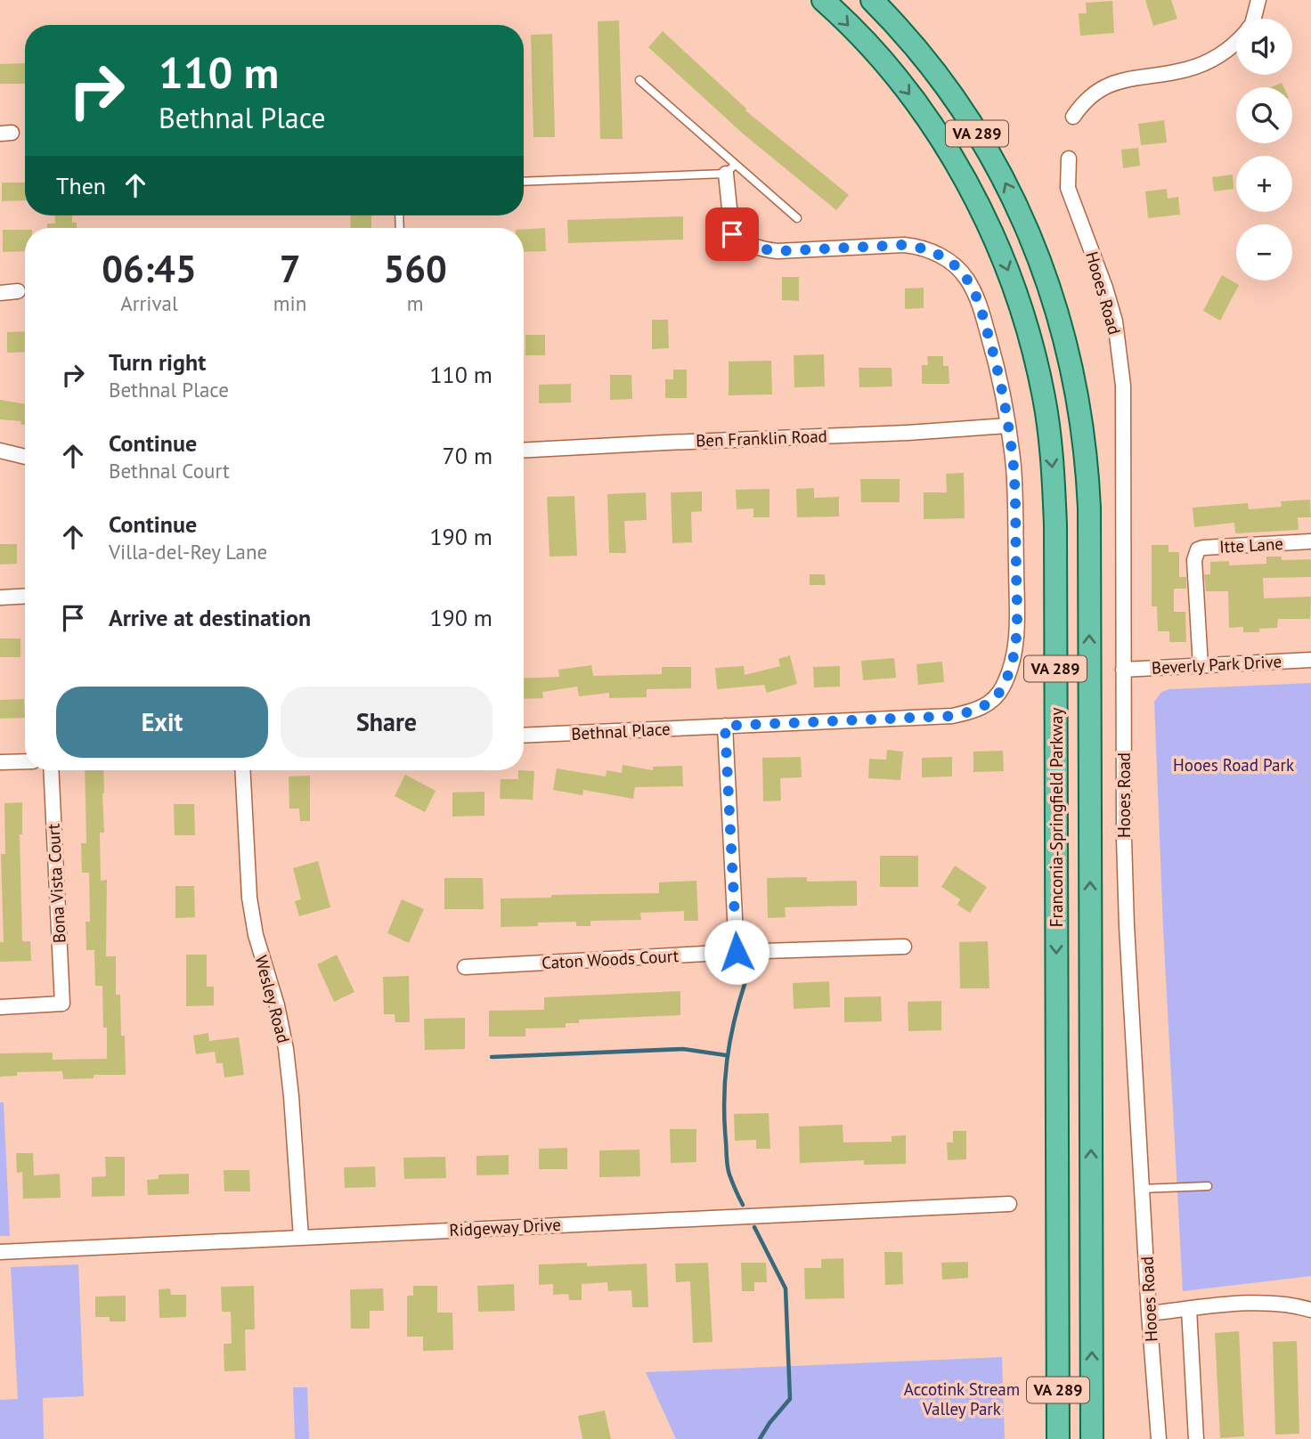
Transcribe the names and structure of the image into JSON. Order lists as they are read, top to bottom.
{
  "streets": {
    "main road": ["VA 289", "Franconia-Springfield Parkway"],
    "street": [
      "Hooes Road",
      "Ben Franklin Road",
      "Itte Lane",
      "Beverly Park Drive",
      "Bethnal Place",
      "Bona Vista Court",
      "Caton Woods Court",
      "Wesley Road",
      "Ridgeway Drive"
    ]
  },
  "crossings": [
    ["Hooes Road", "Beverly Park Drive"],
    ["Ben Franklin Road", "Bethnal Place"],
    ["Itte Lane", "Beverly Park Drive"],
    ["Wesley Road", "Ridgeway Drive"]
  ],
  "parks": ["Hooes Road Park", "Accotink Stream Valley Park"],
  "page": {
    "map_buttons": ["+", "−"],
    "turn": ["110 m", "Bethnal Place"],
    "then": "Then",
    "eta": [
      "06:45",
      "Arrival",
      "7",
      "min",
      "560",
      "m"
    ],
    "list": [
      {
        "name": "Turn right",
        "note": "Bethnal Place",
        "value": "110 m"
      },
      {
        "name": "Continue",
        "note": "Bethnal Court",
        "value": "70 m"
      },
      {
        "name": "Continue",
        "note": "Villa-del-Rey Lane",
        "value": "190 m"
      },
      {
        "name": "Arrive at destination",
        "value": "190 m"
      }
    ],
    "buttons": ["Exit", "Share"]
  }
}
